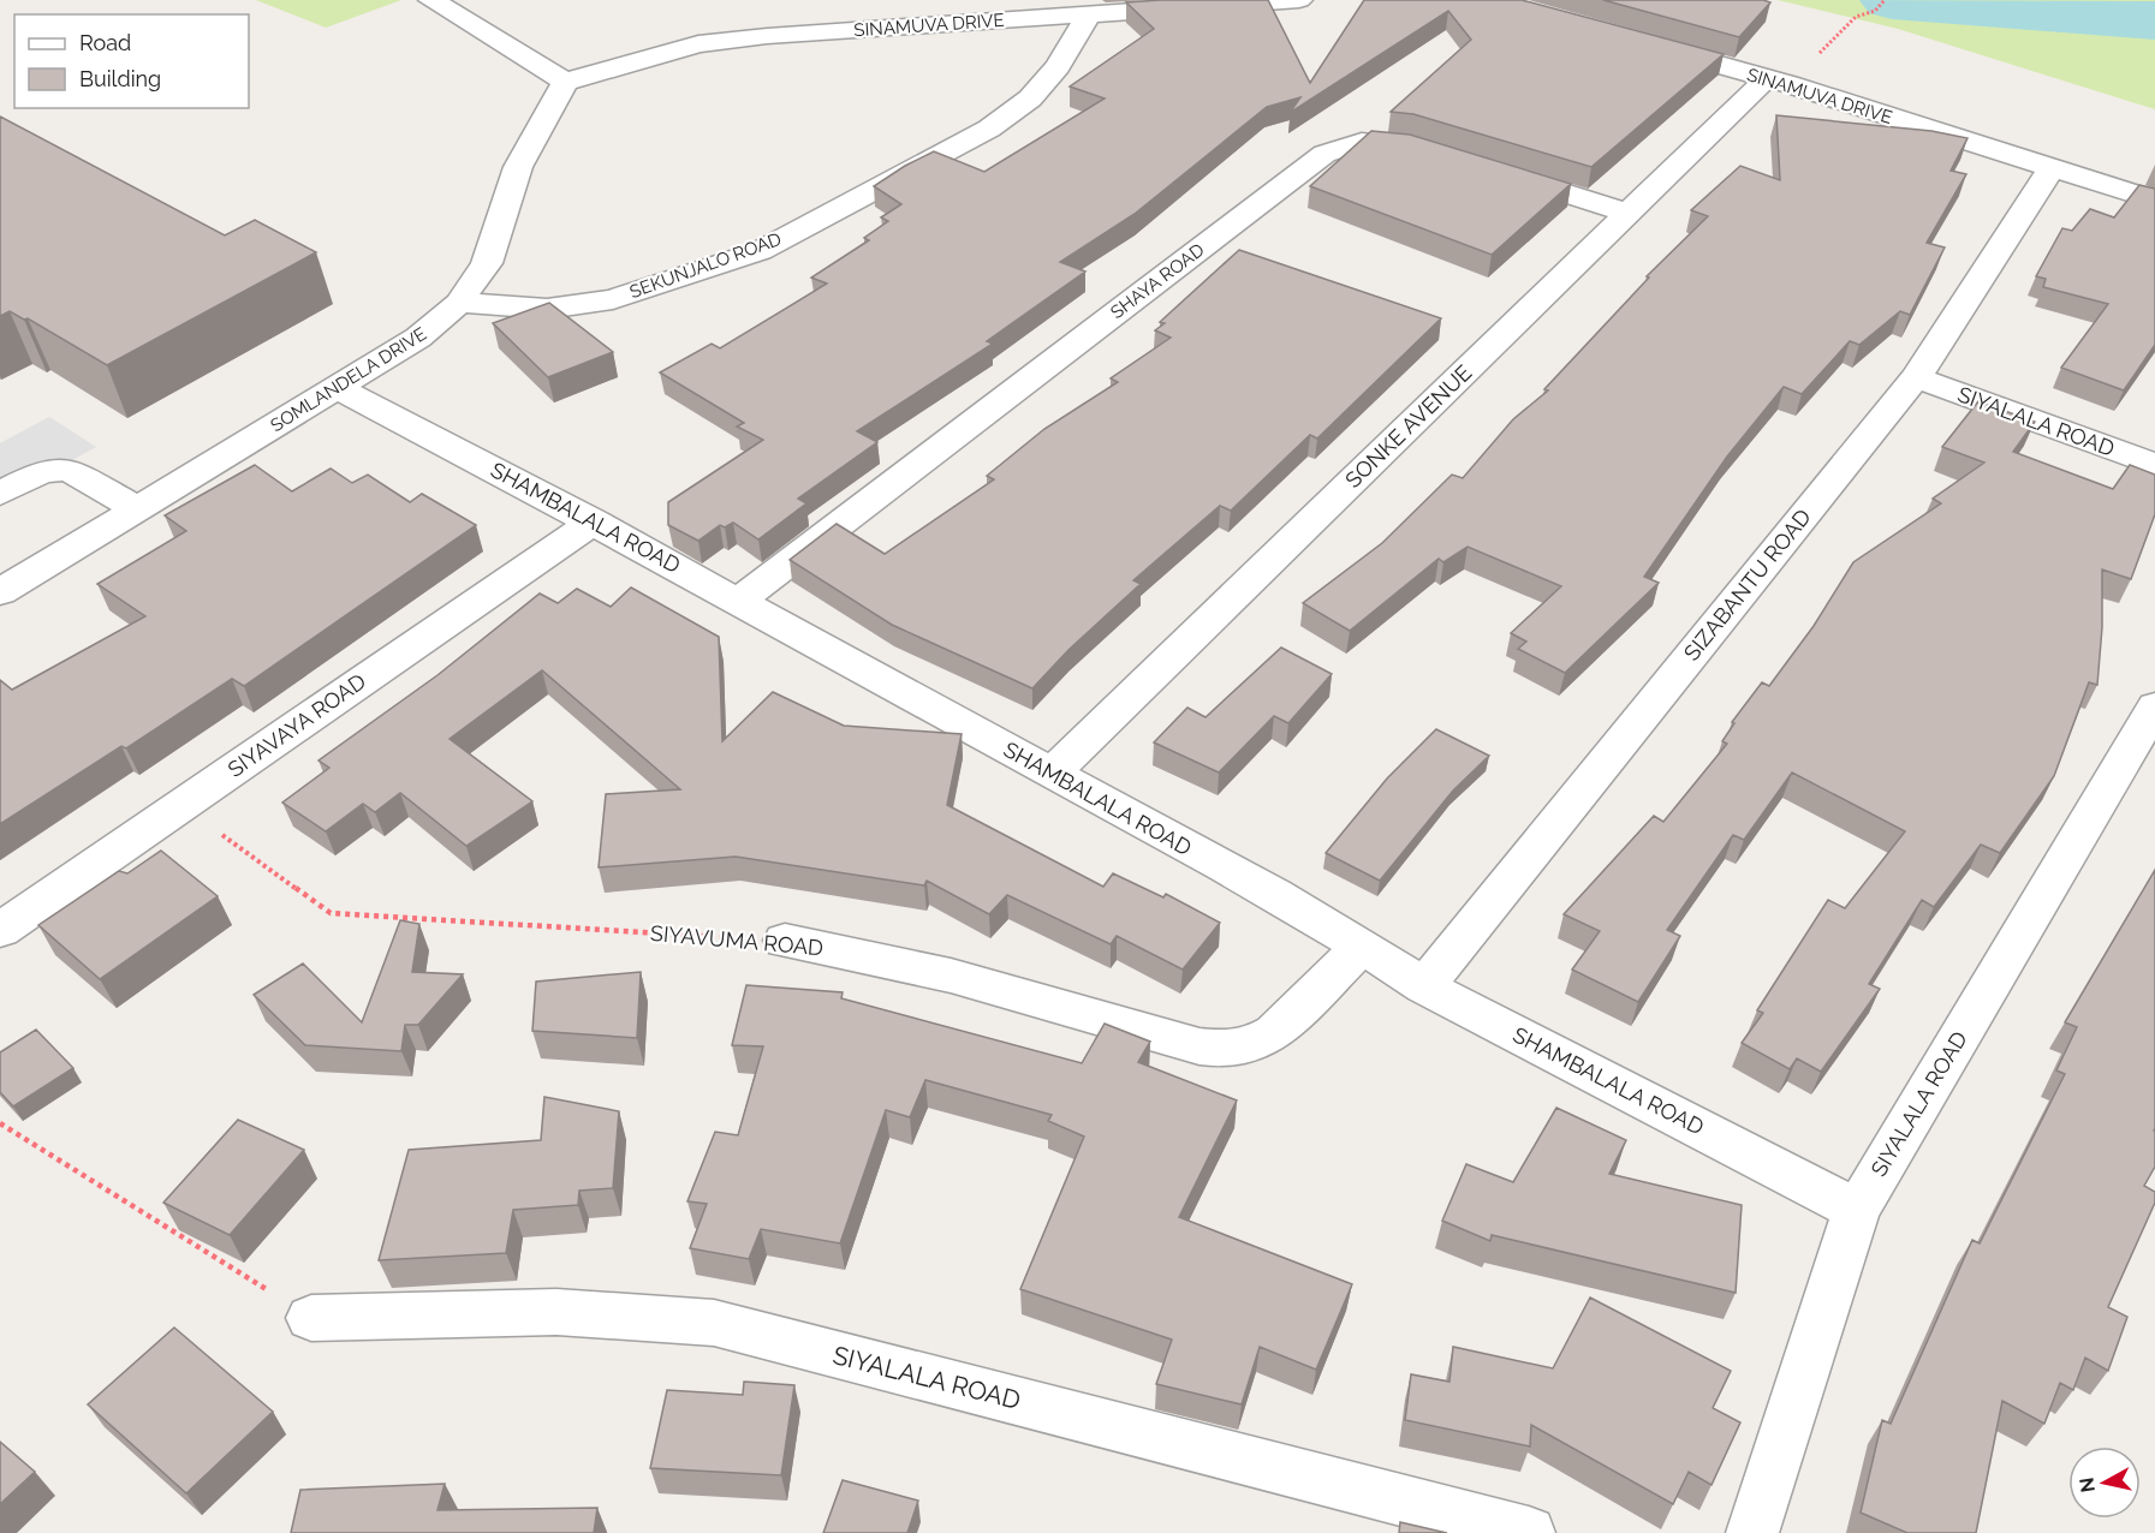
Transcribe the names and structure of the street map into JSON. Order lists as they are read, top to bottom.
{
  "streets": {
    "street": [
      "SINAMUVA DRIVE",
      "SEKUNJALO ROAD",
      "SHAYA ROAD",
      "SOMLANDELA DRIVE",
      "SIYALALA ROAD",
      "SONKE AVENUE",
      "SHAMBALALA ROAD",
      "SIZABANTU ROAD",
      "SIYAVAYA ROAD",
      "SIYAVUMA ROAD"
    ]
  },
  "crossings": [
    ["SINAMUVA DRIVE", "SEKUNJALO ROAD"],
    ["SINAMUVA DRIVE", "SOMLANDELA DRIVE"],
    ["SINAMUVA DRIVE", "SONKE AVENUE"],
    ["SINAMUVA DRIVE", "SIZABANTU ROAD"],
    ["SEKUNJALO ROAD", "SOMLANDELA DRIVE"],
    ["SHAYA ROAD", "SHAMBALALA ROAD"],
    ["SOMLANDELA DRIVE", "SHAMBALALA ROAD"],
    ["SIYALALA ROAD", "SHAMBALALA ROAD"],
    ["SIYALALA ROAD", "SIZABANTU ROAD"],
    ["SONKE AVENUE", "SHAMBALALA ROAD"],
    ["SHAMBALALA ROAD", "SIZABANTU ROAD"],
    ["SHAMBALALA ROAD", "SIYAVAYA ROAD"],
    ["SHAMBALALA ROAD", "SIYAVUMA ROAD"],
    ["SIYAVAYA ROAD", "SIYAVUMA ROAD"]
  ],
  "legend": ["Road", "Building"],
  "north": "left"
}
